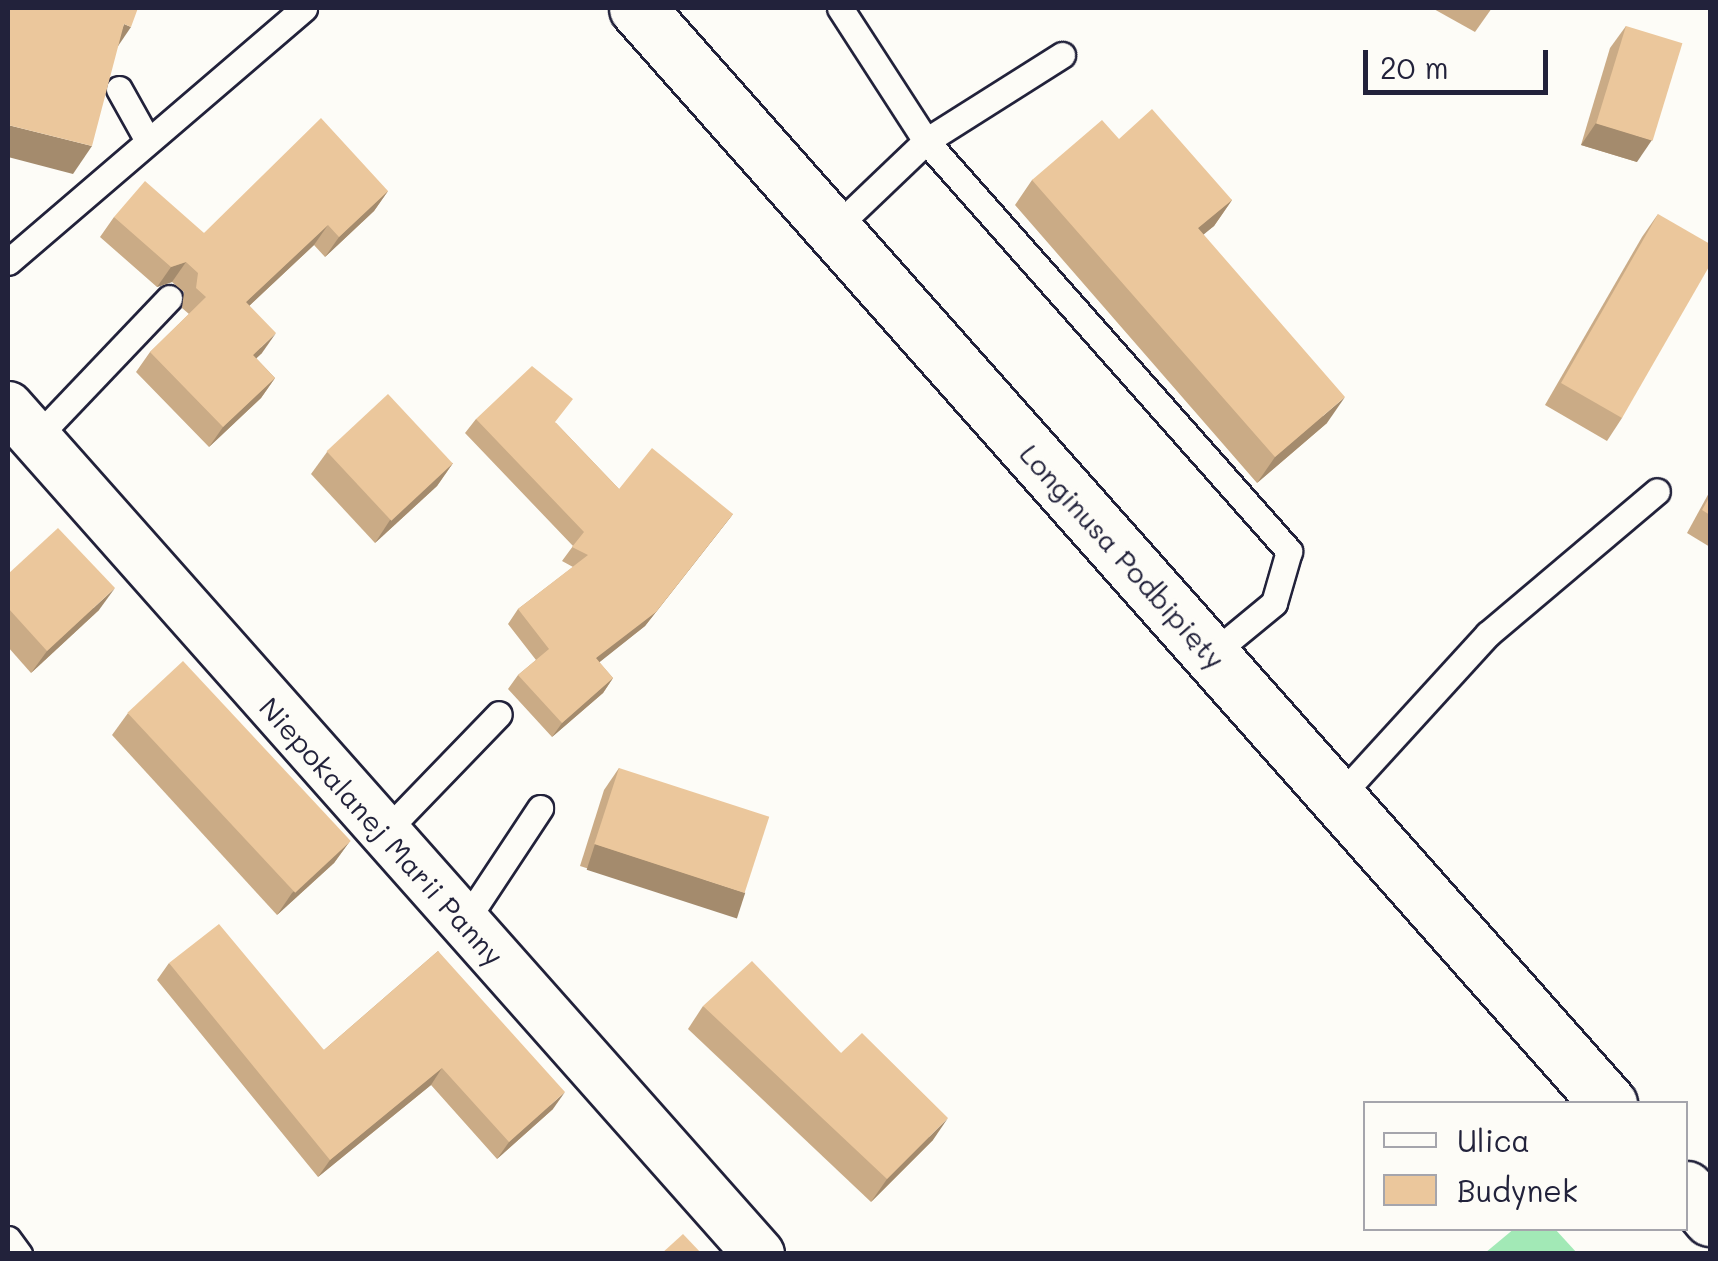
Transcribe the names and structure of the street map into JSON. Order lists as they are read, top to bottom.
{
  "streets": {
    "street": ["Longinusa Podbipięty", "Niepokalanej Marii Panny"]
  },
  "legend": ["Ulica", "Budynek"],
  "scale_bar": "20 m"
}
